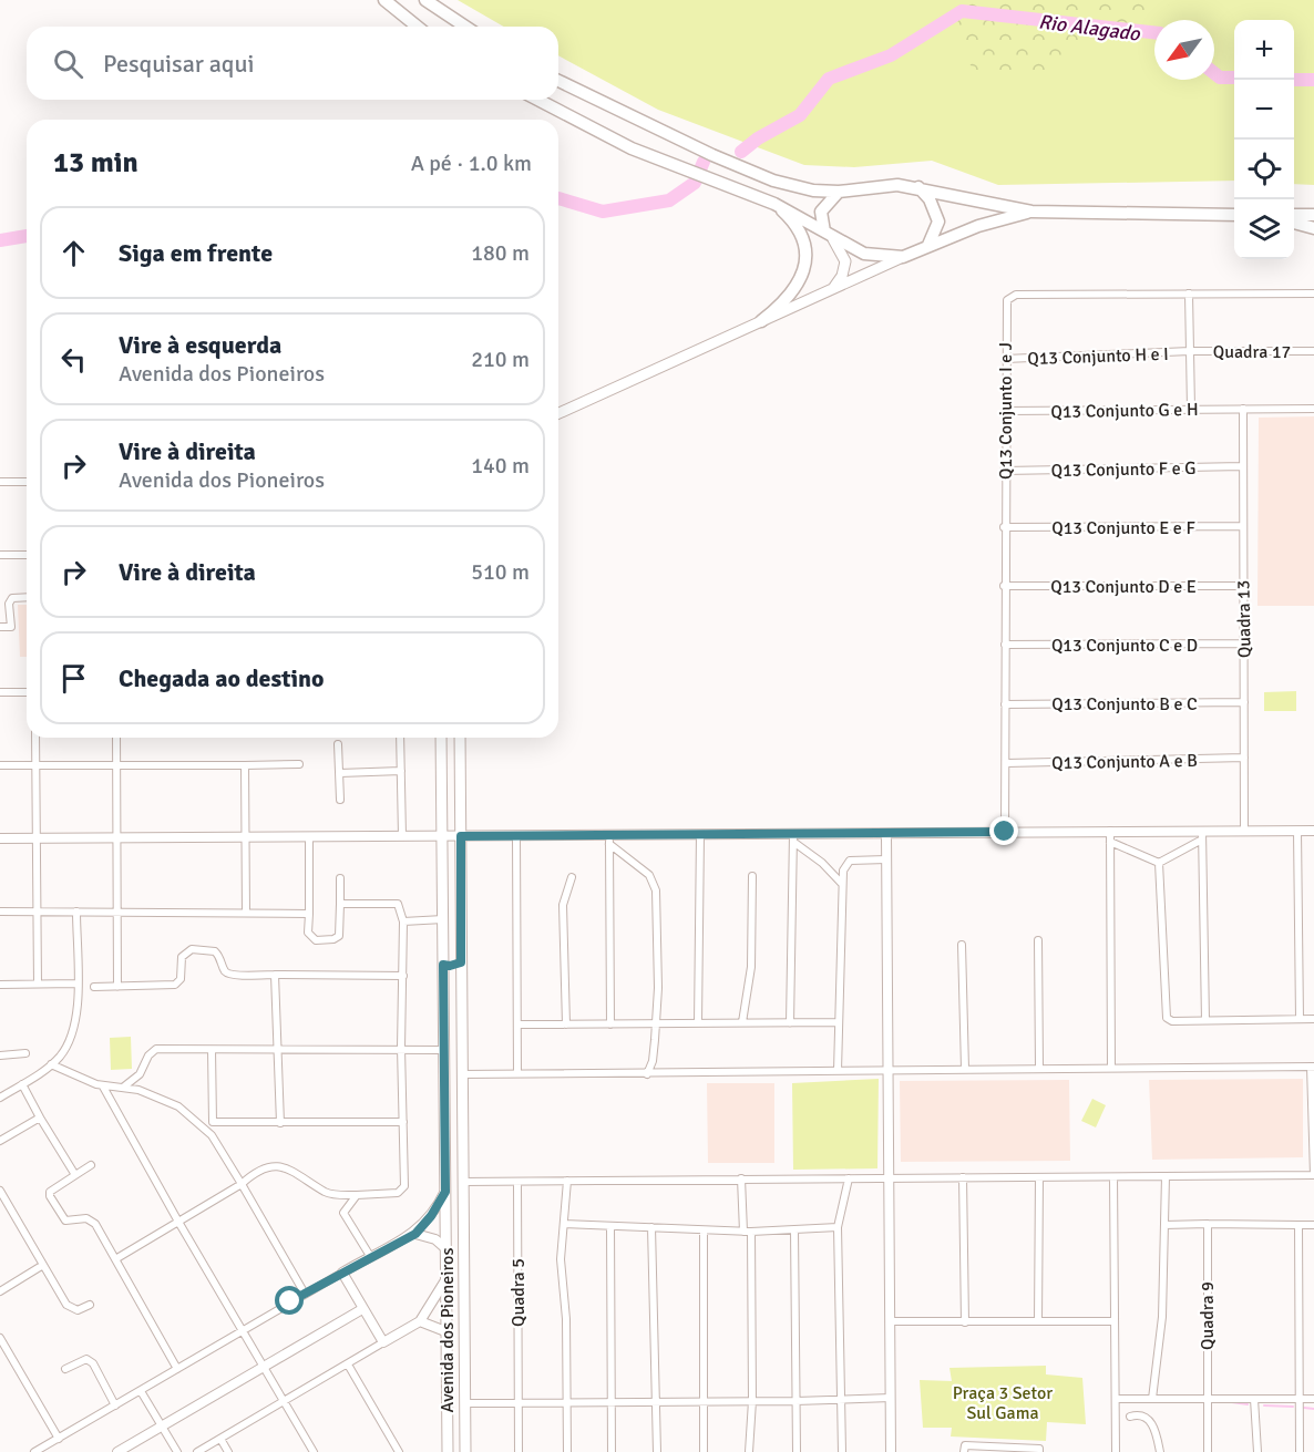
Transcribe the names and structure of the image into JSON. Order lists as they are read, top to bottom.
{
  "streets": {
    "main road": ["Avenida dos Pioneiros"],
    "street": [
      "Quadra 17",
      "Q13 Conjunto H e I",
      "Q13 Conjunto G e H",
      "Q13 Conjunto I e J",
      "Q13 Conjunto F e G",
      "Q13 Conjunto E e F",
      "Q13 Conjunto D e E",
      "Quadra 13",
      "Q13 Conjunto C e D",
      "Q13 Conjunto B e C",
      "Q13 Conjunto A e B",
      "Quadra 5",
      "Quadra 9"
    ]
  },
  "crossings": [
    ["Quadra 17", "Q13 Conjunto H e I"],
    ["Q13 Conjunto H e I", "Q13 Conjunto I e J"],
    ["Q13 Conjunto G e H", "Q13 Conjunto I e J"],
    ["Q13 Conjunto G e H", "Quadra 13"],
    ["Q13 Conjunto I e J", "Q13 Conjunto F e G"],
    ["Q13 Conjunto I e J", "Q13 Conjunto E e F"],
    ["Q13 Conjunto I e J", "Q13 Conjunto D e E"],
    ["Q13 Conjunto I e J", "Q13 Conjunto C e D"],
    ["Q13 Conjunto I e J", "Q13 Conjunto B e C"],
    ["Q13 Conjunto I e J", "Q13 Conjunto A e B"],
    ["Q13 Conjunto F e G", "Quadra 13"],
    ["Q13 Conjunto E e F", "Quadra 13"],
    ["Q13 Conjunto D e E", "Quadra 13"],
    ["Quadra 13", "Q13 Conjunto C e D"],
    ["Quadra 13", "Q13 Conjunto B e C"],
    ["Quadra 13", "Q13 Conjunto A e B"]
  ],
  "water": ["Rio Alagado"],
  "parks": ["Praça 3 Setor Sul Gama"],
  "north": "bottom left",
  "page": {
    "map_buttons": ["+", "−"],
    "search": "Pesquisar aqui",
    "heading": ["13 min", "A pé · 1.0 km"],
    "list": [
      ["Siga em frente", "180 m"],
      ["Vire à esquerda", "Avenida dos Pioneiros", "210 m"],
      ["Vire à direita", "Avenida dos Pioneiros", "140 m"],
      ["Vire à direita", "510 m"],
      "Chegada ao destino"
    ]
  }
}
